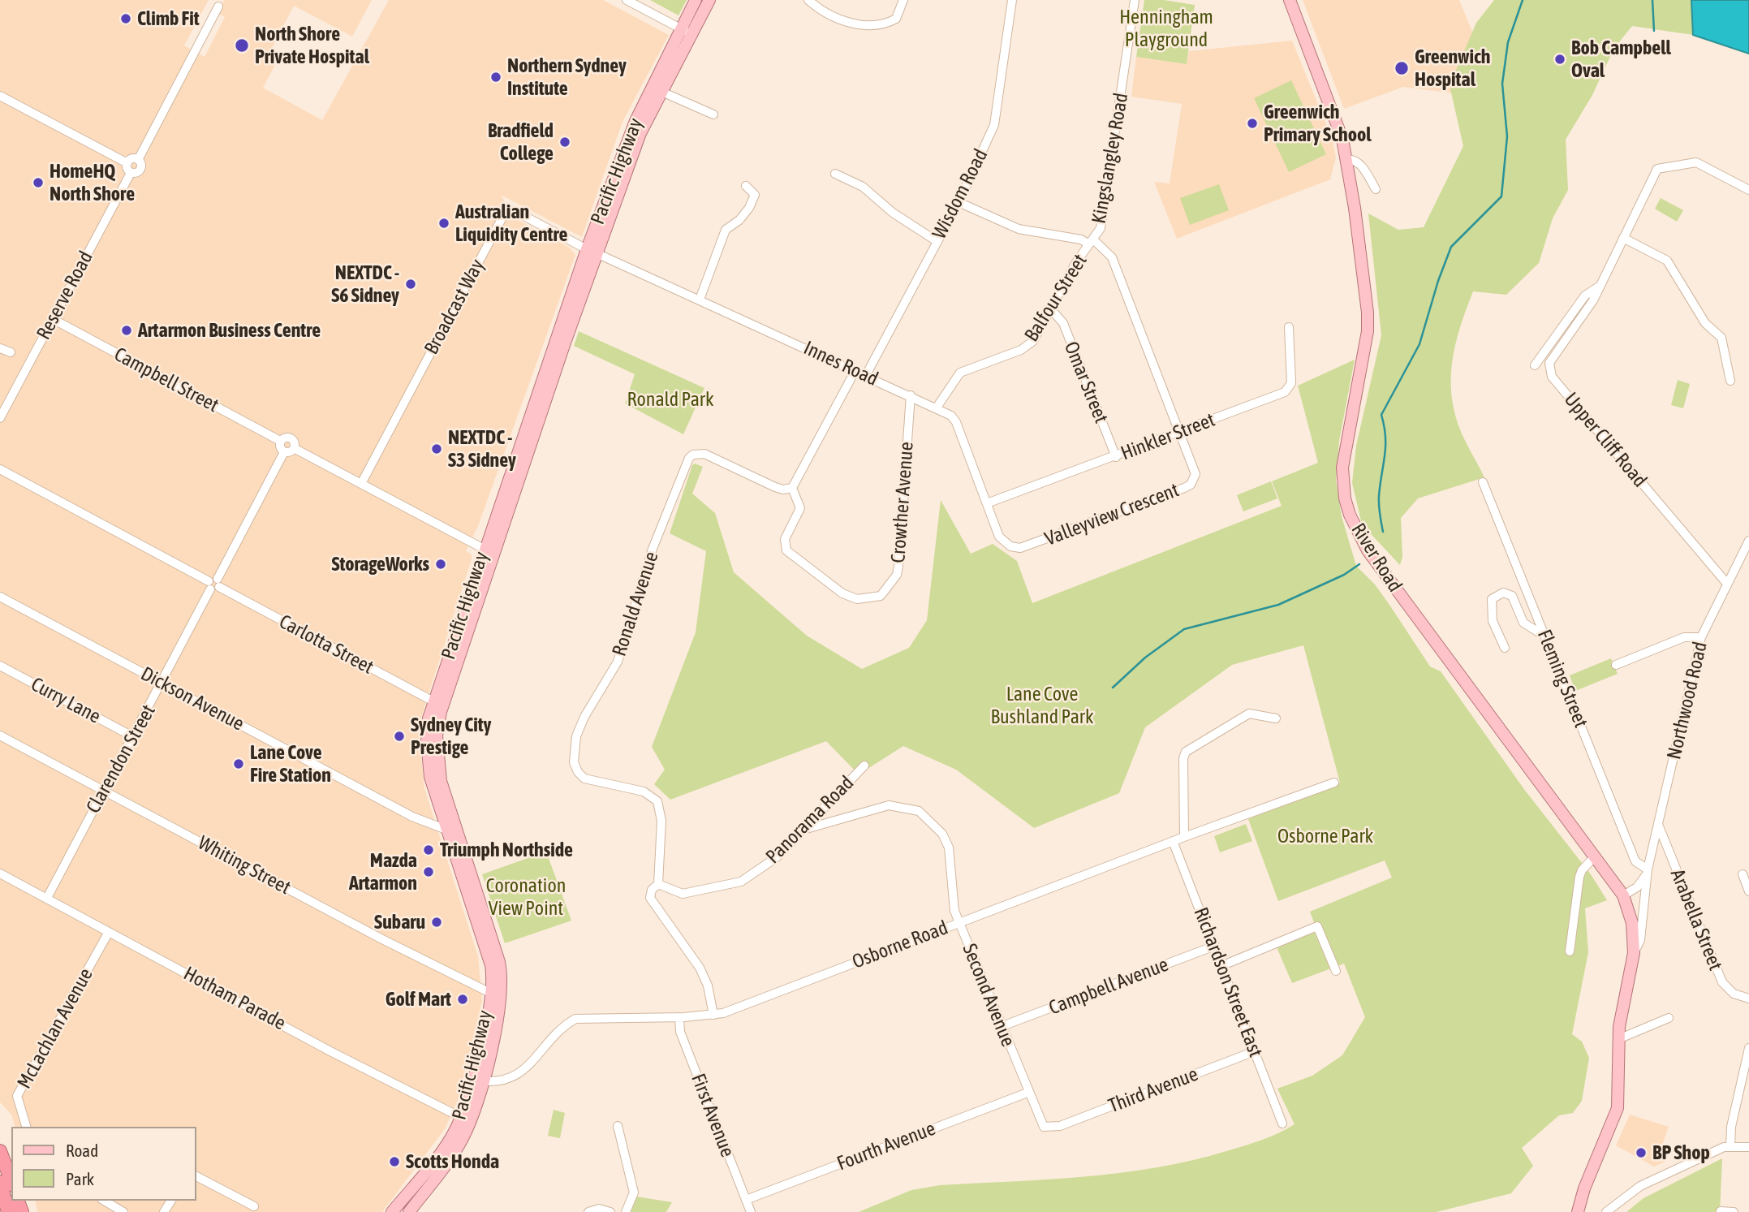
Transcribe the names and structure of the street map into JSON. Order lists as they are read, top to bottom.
{
  "streets": {
    "main road": ["Pacific Highway", "River Road", "Northwood Road"],
    "street": [
      "Kingslangley Road",
      "Wisdom Road",
      "Reserve Road",
      "Balfour Street",
      "Broadcast Way",
      "Innes Road",
      "Campbell Street",
      "Omar Street",
      "Hinkler Street",
      "Upper Cliff Road",
      "Crowther Avenue",
      "Valleyview Crescent",
      "Ronald Avenue",
      "Carlotta Street",
      "Fleming Street",
      "Dickson Avenue",
      "Curry Lane",
      "Clarendon Street",
      "Panorama Road",
      "Whiting Street",
      "Arabella Street",
      "Osborne Road",
      "Richardson Street East",
      "Campbell Avenue",
      "Second Avenue",
      "Hotham Parade",
      "McLachlan Avenue",
      "Third Avenue",
      "First Avenue",
      "Fourth Avenue"
    ]
  },
  "crossings": [
    ["Kingslangley Road", "Balfour Street"],
    ["Kingslangley Road", "Hinkler Street"],
    ["Kingslangley Road", "Valleyview Crescent"],
    ["Pacific Highway", "Broadcast Way"],
    ["Pacific Highway", "Innes Road"],
    ["Pacific Highway", "Carlotta Street"],
    ["Pacific Highway", "Dickson Avenue"],
    ["Pacific Highway", "Whiting Street"],
    ["Pacific Highway", "Osborne Road"],
    ["Pacific Highway", "Hotham Parade"],
    ["Wisdom Road", "Innes Road"],
    ["Reserve Road", "Campbell Street"],
    ["Balfour Street", "Innes Road"],
    ["Balfour Street", "Omar Street"],
    ["Broadcast Way", "Innes Road"],
    ["Innes Road", "Hinkler Street"],
    ["Innes Road", "Crowther Avenue"],
    ["Innes Road", "Valleyview Crescent"],
    ["Campbell Street", "Clarendon Street"],
    ["Omar Street", "Hinkler Street"],
    ["Hinkler Street", "Valleyview Crescent"],
    ["Upper Cliff Road", "Northwood Road"],
    ["Crowther Avenue", "Ronald Avenue"],
    ["River Road", "Northwood Road"],
    ["Ronald Avenue", "Panorama Road"],
    ["Ronald Avenue", "Osborne Road"],
    ["Carlotta Street", "Clarendon Street"],
    ["Fleming Street", "Northwood Road"],
    ["Dickson Avenue", "Clarendon Street"],
    ["Curry Lane", "Clarendon Street"],
    ["Northwood Road", "Arabella Street"],
    ["Clarendon Street", "Whiting Street"],
    ["Clarendon Street", "Hotham Parade"],
    ["Panorama Road", "Second Avenue"],
    ["Osborne Road", "Richardson Street East"],
    ["Osborne Road", "Second Avenue"],
    ["Osborne Road", "First Avenue"],
    ["Richardson Street East", "Campbell Avenue"],
    ["Richardson Street East", "Third Avenue"],
    ["Campbell Avenue", "Second Avenue"],
    ["Second Avenue", "Third Avenue"],
    ["Second Avenue", "Fourth Avenue"],
    ["Hotham Parade", "McLachlan Avenue"],
    ["First Avenue", "Fourth Avenue"]
  ],
  "parks": [
    "Henningham Playground",
    "Ronald Park",
    "Lane Cove Bushland Park",
    "Osborne Park",
    "Coronation View Point"
  ],
  "places": [
    "Climb Fit",
    "North Shore Private Hospital",
    "Bob Campbell Oval",
    "Greenwich Hospital",
    "Northern Sydney Institute",
    "Greenwich Primary School",
    "Bradfield College",
    "HomeHQ North Shore",
    "Australian Liquidity Centre",
    "NEXTDC - S6 Sidney",
    "Artarmon Business Centre",
    "NEXTDC - S3 Sidney",
    "StorageWorks",
    "Sydney City Prestige",
    "Lane Cove Fire Station",
    "Triumph Northside",
    "Mazda Artarmon",
    "Subaru",
    "Golf Mart",
    "BP Shop",
    "Scotts Honda"
  ],
  "legend": ["Road", "Park"]
}
